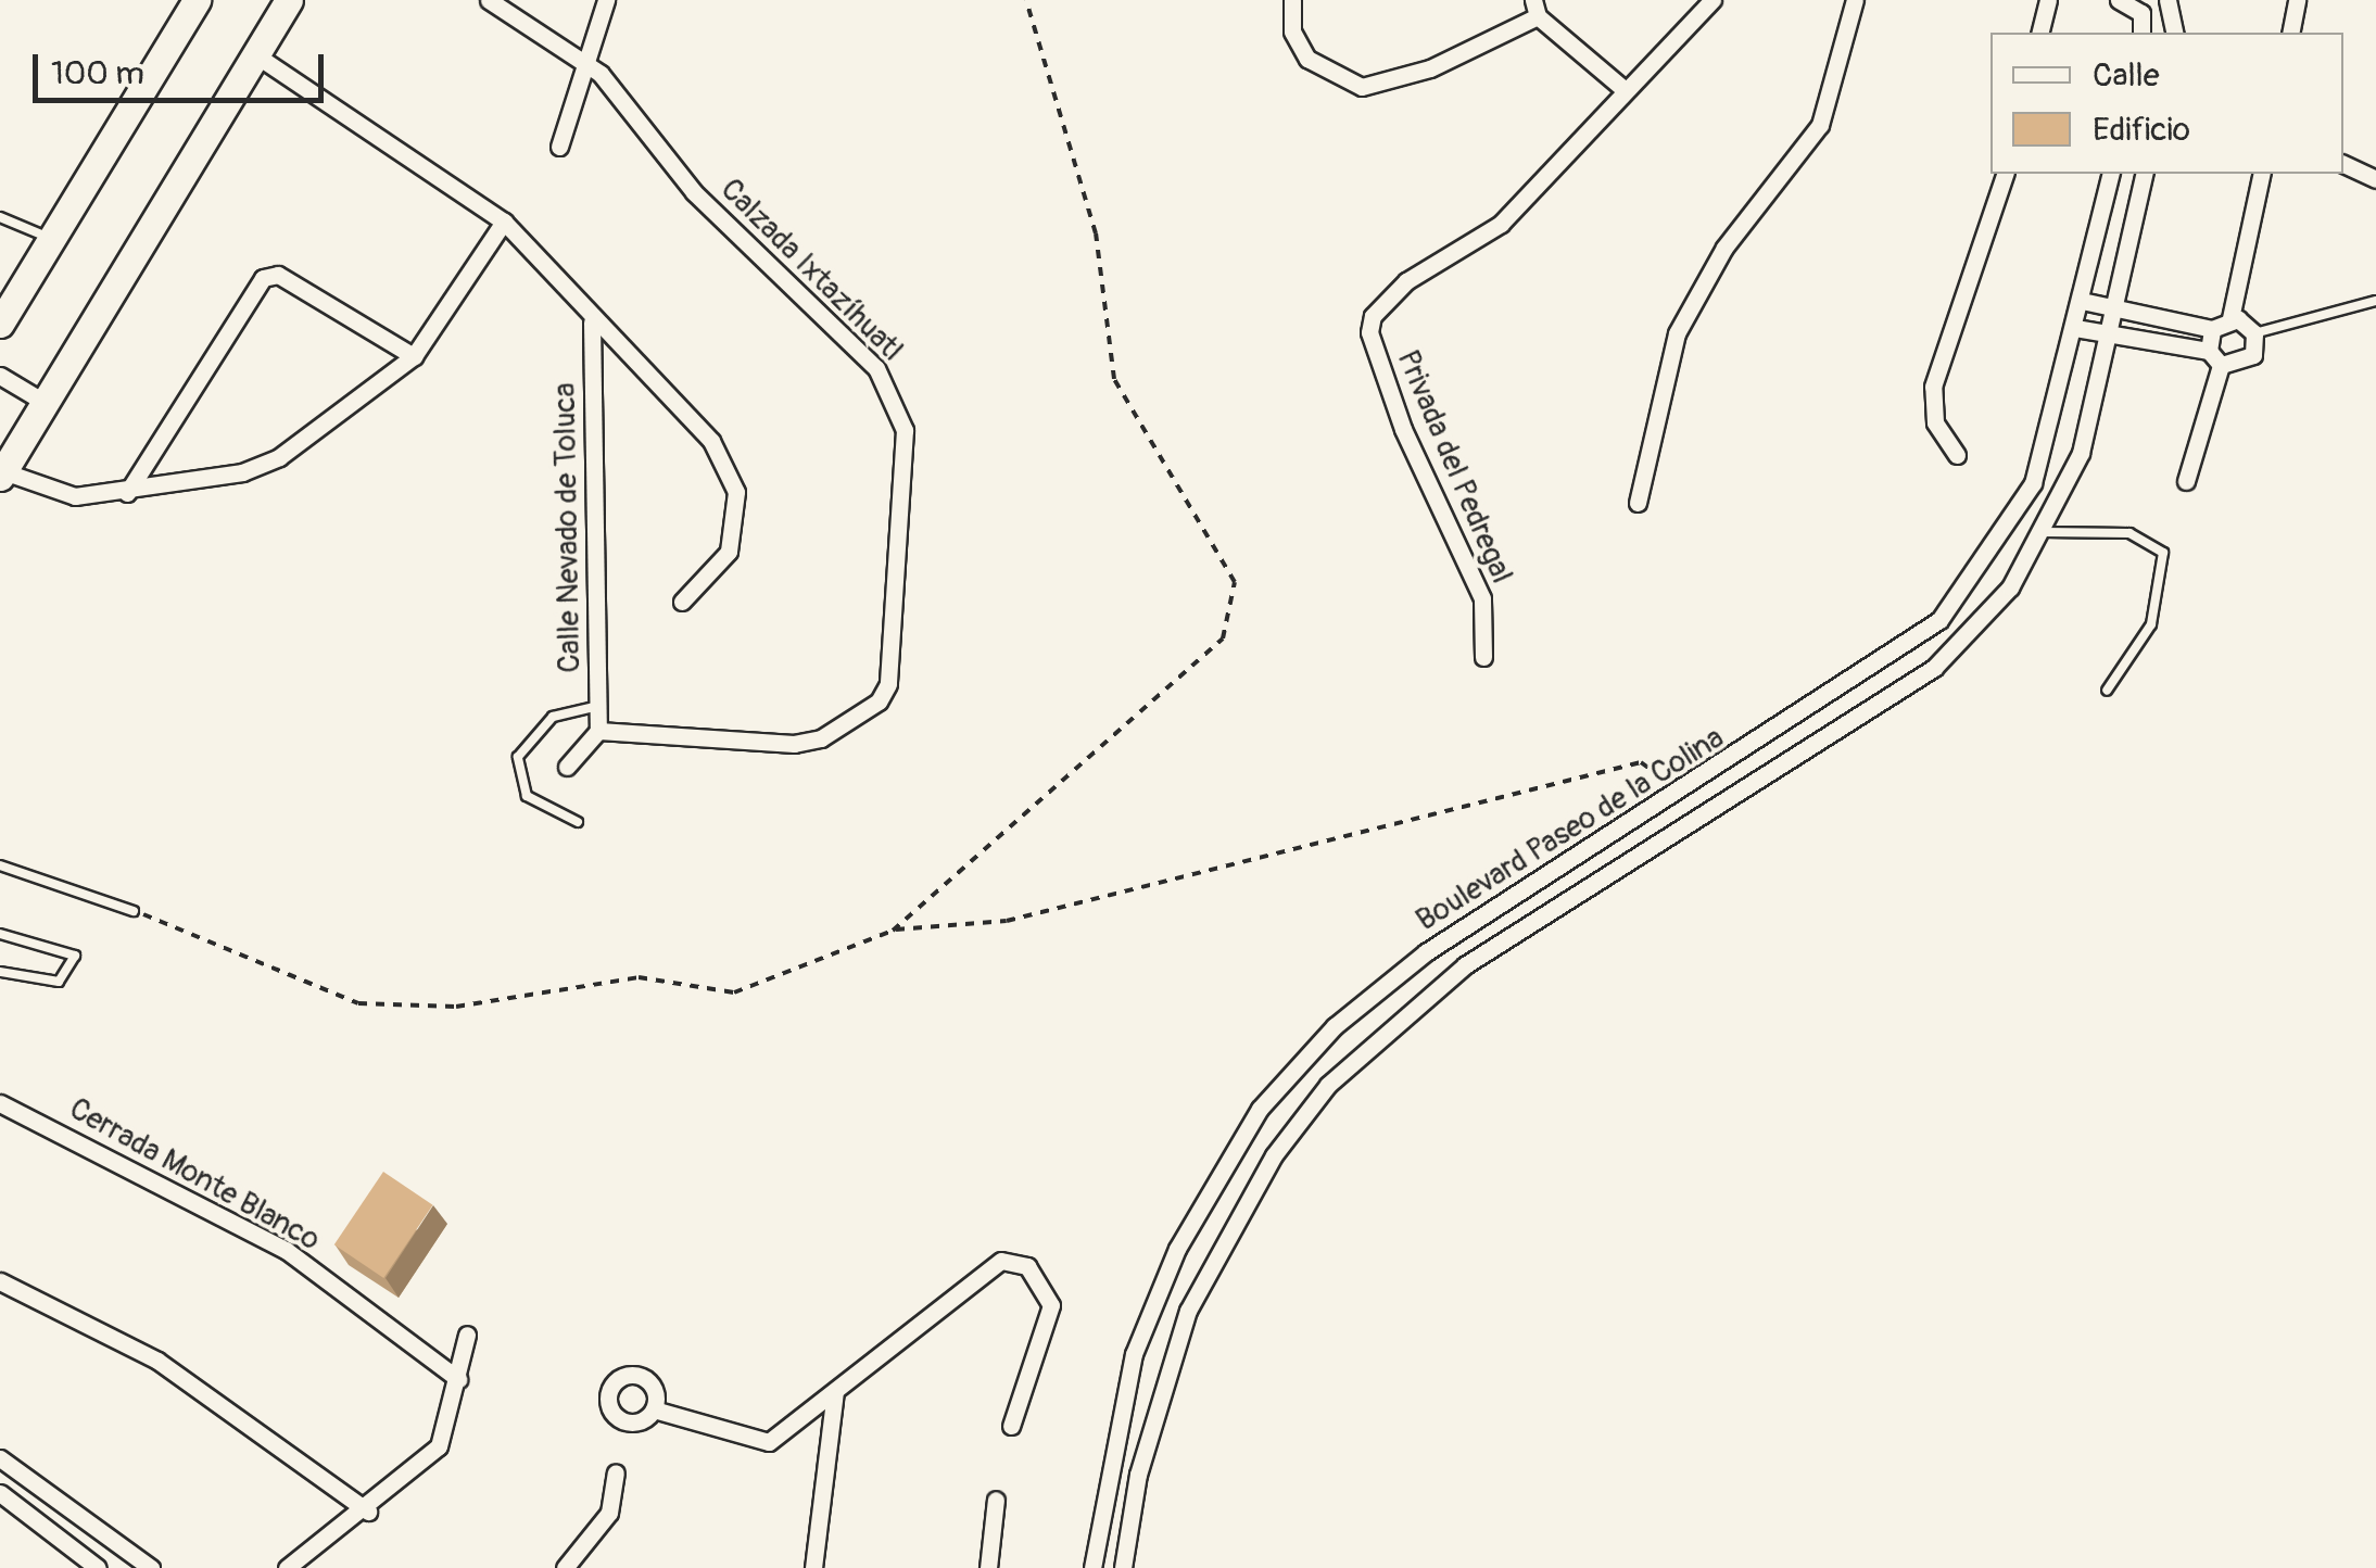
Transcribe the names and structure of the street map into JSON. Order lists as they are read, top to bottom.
{
  "streets": {
    "street": [
      "Calzada Ixtazíhuatl",
      "Privada del Pedregal",
      "Calle Nevado de Toluca",
      "Boulevard Paseo de la Colina",
      "Cerrada Monte Blanco"
    ]
  },
  "crossings": [
    ["Calzada Ixtazíhuatl", "Calle Nevado de Toluca"]
  ],
  "legend": ["Calle", "Edificio"],
  "scale_bar": "100 m"
}
